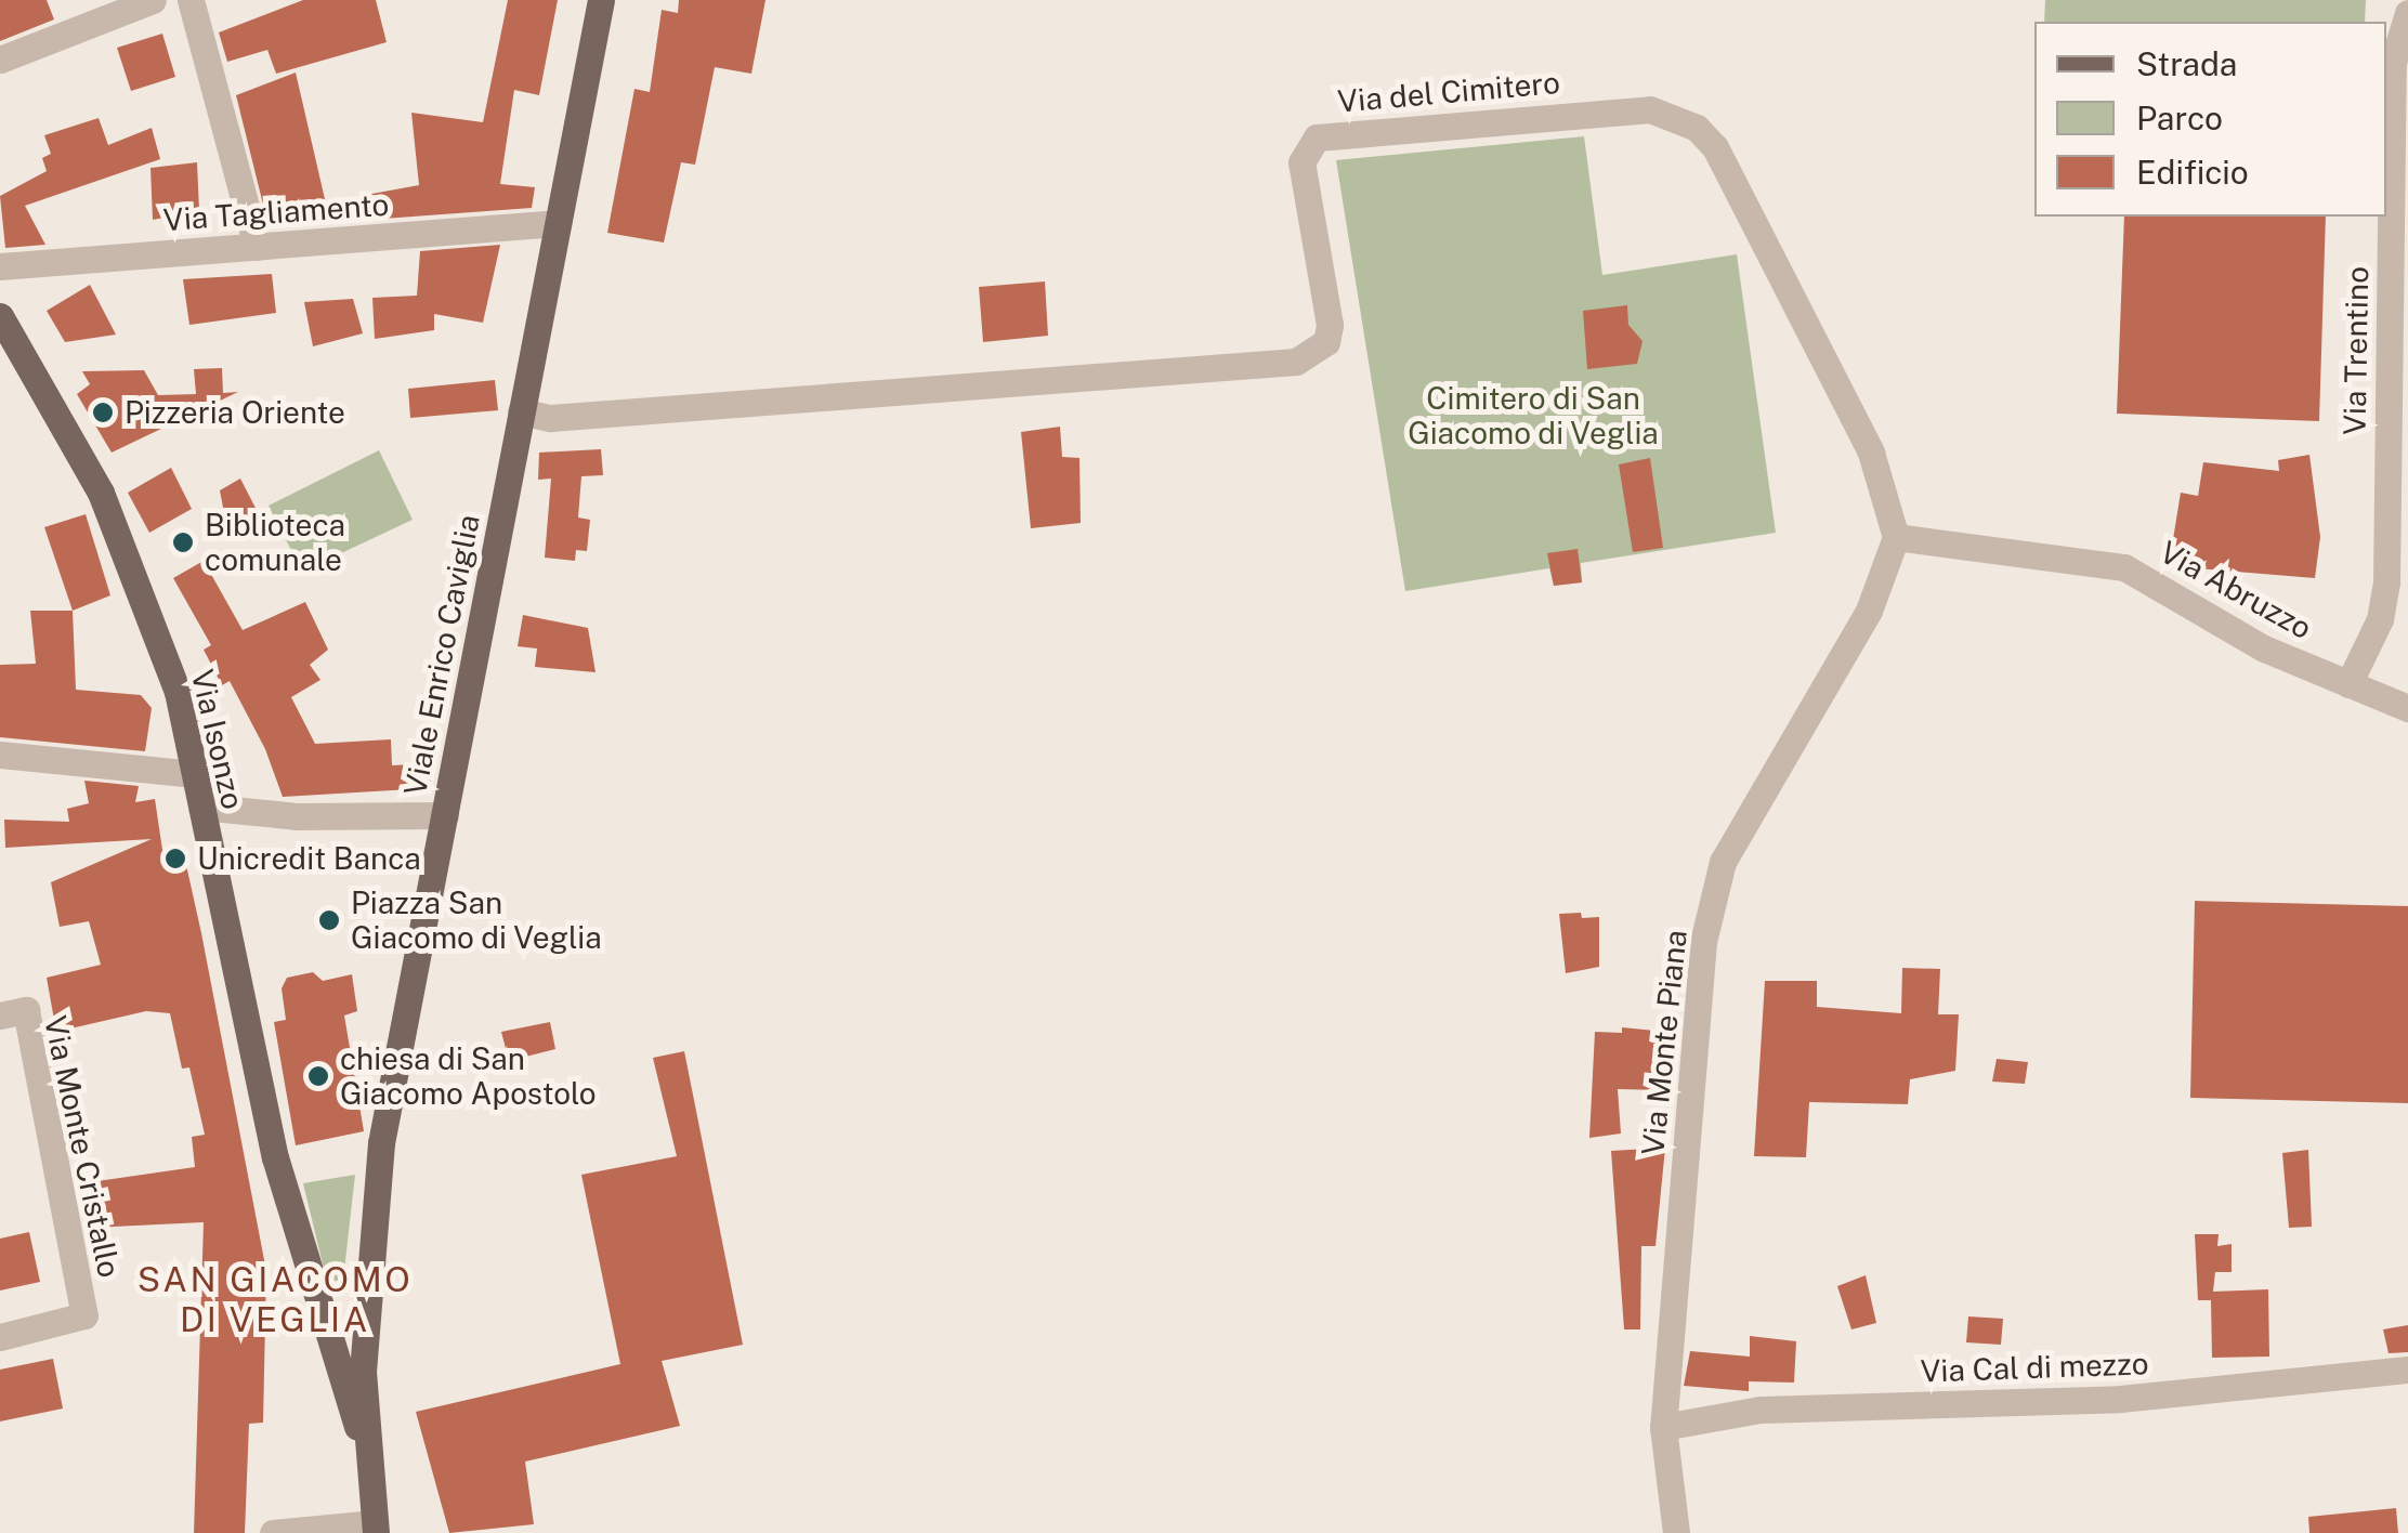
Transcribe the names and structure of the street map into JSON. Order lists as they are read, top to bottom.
{
  "streets": {
    "main road": ["Viale Enrico Caviglia", "Via Isonzo"],
    "street": [
      "Via del Cimitero",
      "Via Tagliamento",
      "Via Trentino",
      "Via Abruzzo",
      "Via Monte Piana",
      "Via Monte Cristallo",
      "Via Cal di mezzo"
    ]
  },
  "crossings": [
    ["Via del Cimitero", "Via Abruzzo"],
    ["Via del Cimitero", "Viale Enrico Caviglia"],
    ["Via del Cimitero", "Via Monte Piana"],
    ["Via Tagliamento", "Viale Enrico Caviglia"],
    ["Via Trentino", "Via Abruzzo"],
    ["Via Abruzzo", "Via Monte Piana"],
    ["Viale Enrico Caviglia", "Via Isonzo"],
    ["Via Monte Piana", "Via Cal di mezzo"]
  ],
  "districts": ["SAN GIACOMO DI VEGLIA"],
  "parks": ["Cimitero di San Giacomo di Veglia"],
  "places": [
    "Pizzeria Oriente",
    "Biblioteca comunale",
    "Unicredit Banca",
    "Piazza San Giacomo di Veglia",
    "chiesa di San Giacomo Apostolo"
  ],
  "legend": ["Strada", "Parco", "Edificio"]
}
